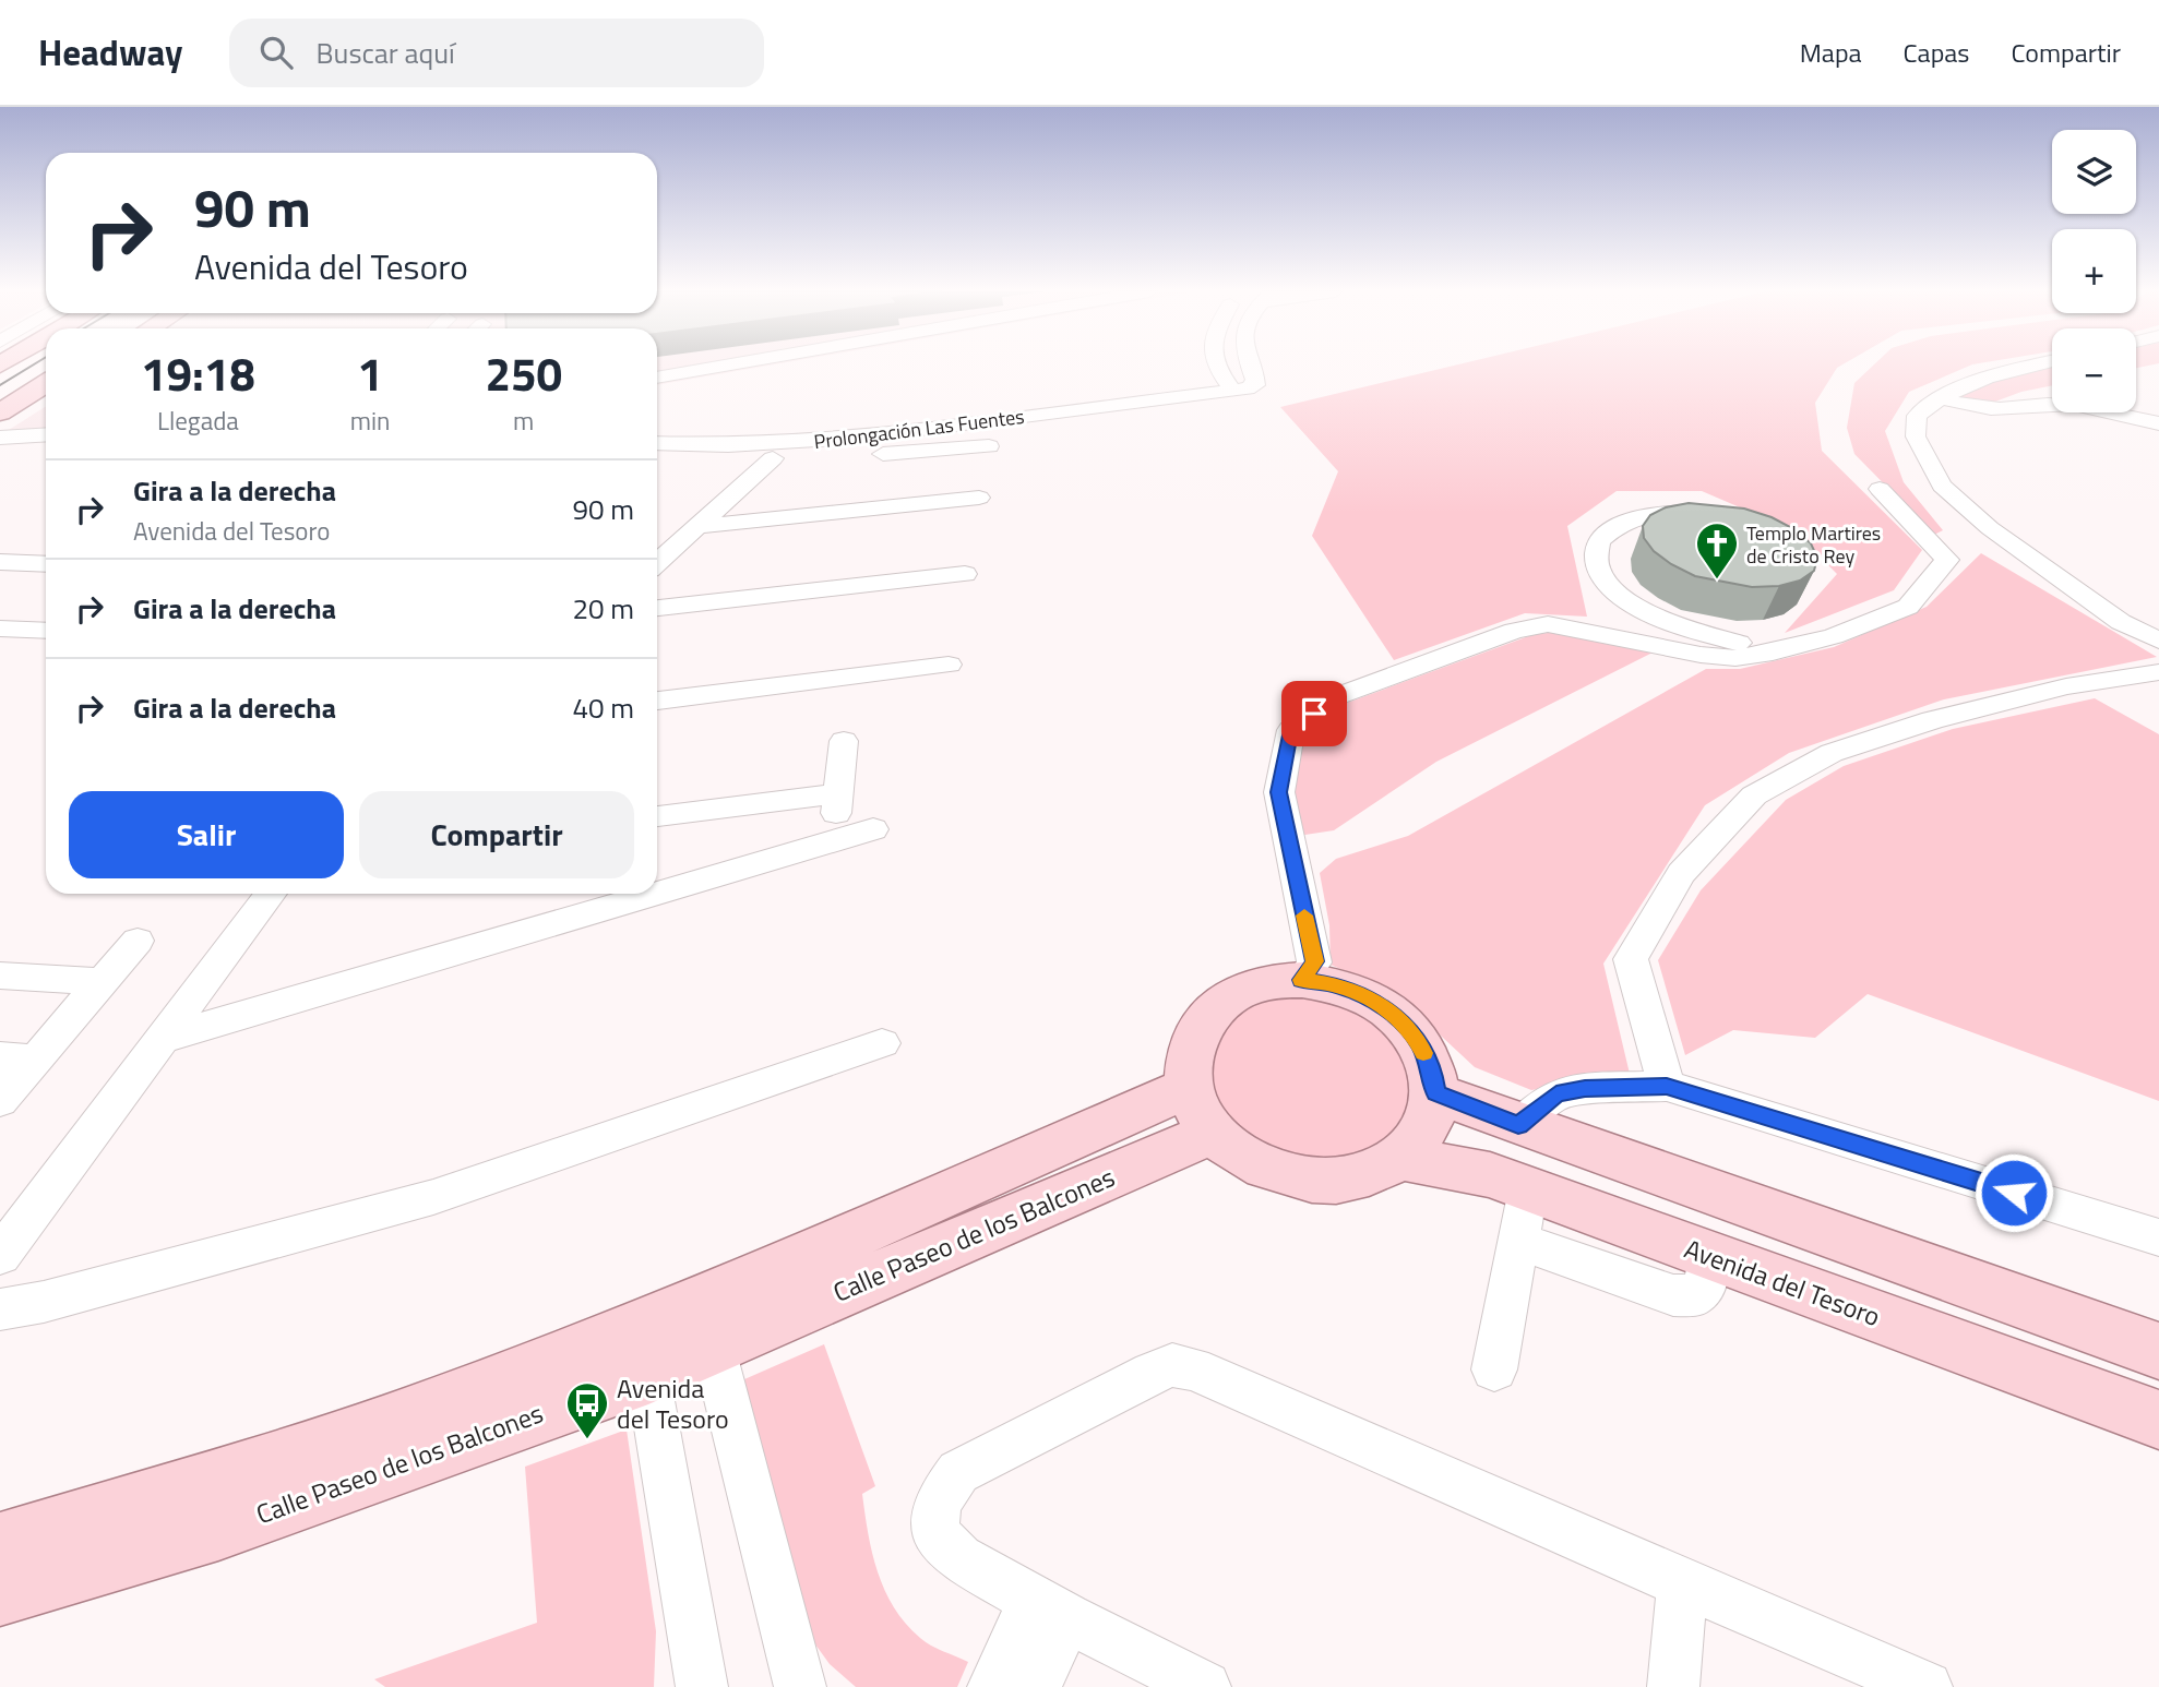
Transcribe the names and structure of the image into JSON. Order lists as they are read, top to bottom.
{
  "streets": {
    "main road": ["Calle Paseo de los Balcones", "Avenida del Tesoro"],
    "street": ["Prolongación Las Fuentes"]
  },
  "crossings": [
    ["Calle Paseo de los Balcones", "Avenida del Tesoro"]
  ],
  "places": {
    "church": ["Templo Martires de Cristo Rey"],
    "bus stop": ["Avenida del Tesoro"]
  },
  "page": {
    "header": "Headway",
    "search": "Buscar aquí",
    "nav": ["Mapa", "Capas", "Compartir"],
    "map_buttons": ["+", "−"],
    "turn": ["90 m", "Avenida del Tesoro"],
    "eta": [
      "19:18",
      "Llegada",
      "1",
      "min",
      "250",
      "m"
    ],
    "list": [
      {
        "name": "Gira a la derecha",
        "note": "Avenida del Tesoro",
        "value": "90 m"
      },
      {
        "name": "Gira a la derecha",
        "value": "20 m"
      },
      {
        "name": "Gira a la derecha",
        "value": "40 m"
      }
    ],
    "buttons": ["Salir", "Compartir"]
  }
}
